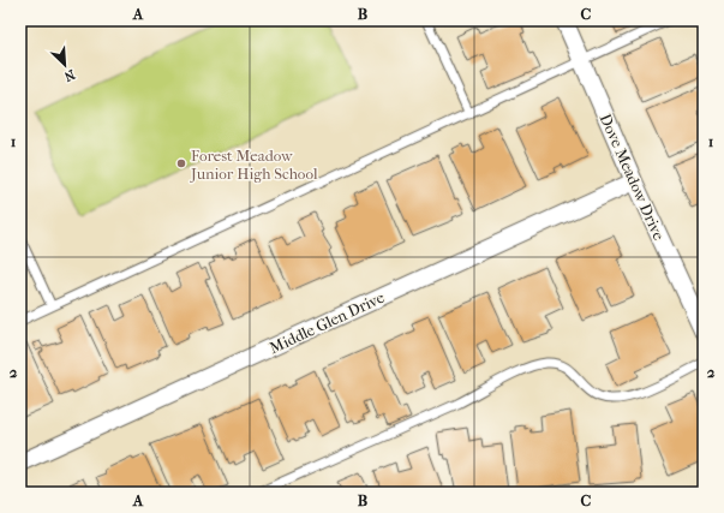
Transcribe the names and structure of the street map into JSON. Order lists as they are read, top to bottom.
{
  "streets": {
    "street": ["Dove Meadow Drive", "Middle Glen Drive"]
  },
  "crossings": [
    ["Dove Meadow Drive", "Middle Glen Drive"]
  ],
  "places": ["Forest Meadow Junior High School"],
  "north": "bottom right",
  "grid": {
    "columns": ["A", "B", "C"],
    "rows": ["1", "2"]
  }
}
